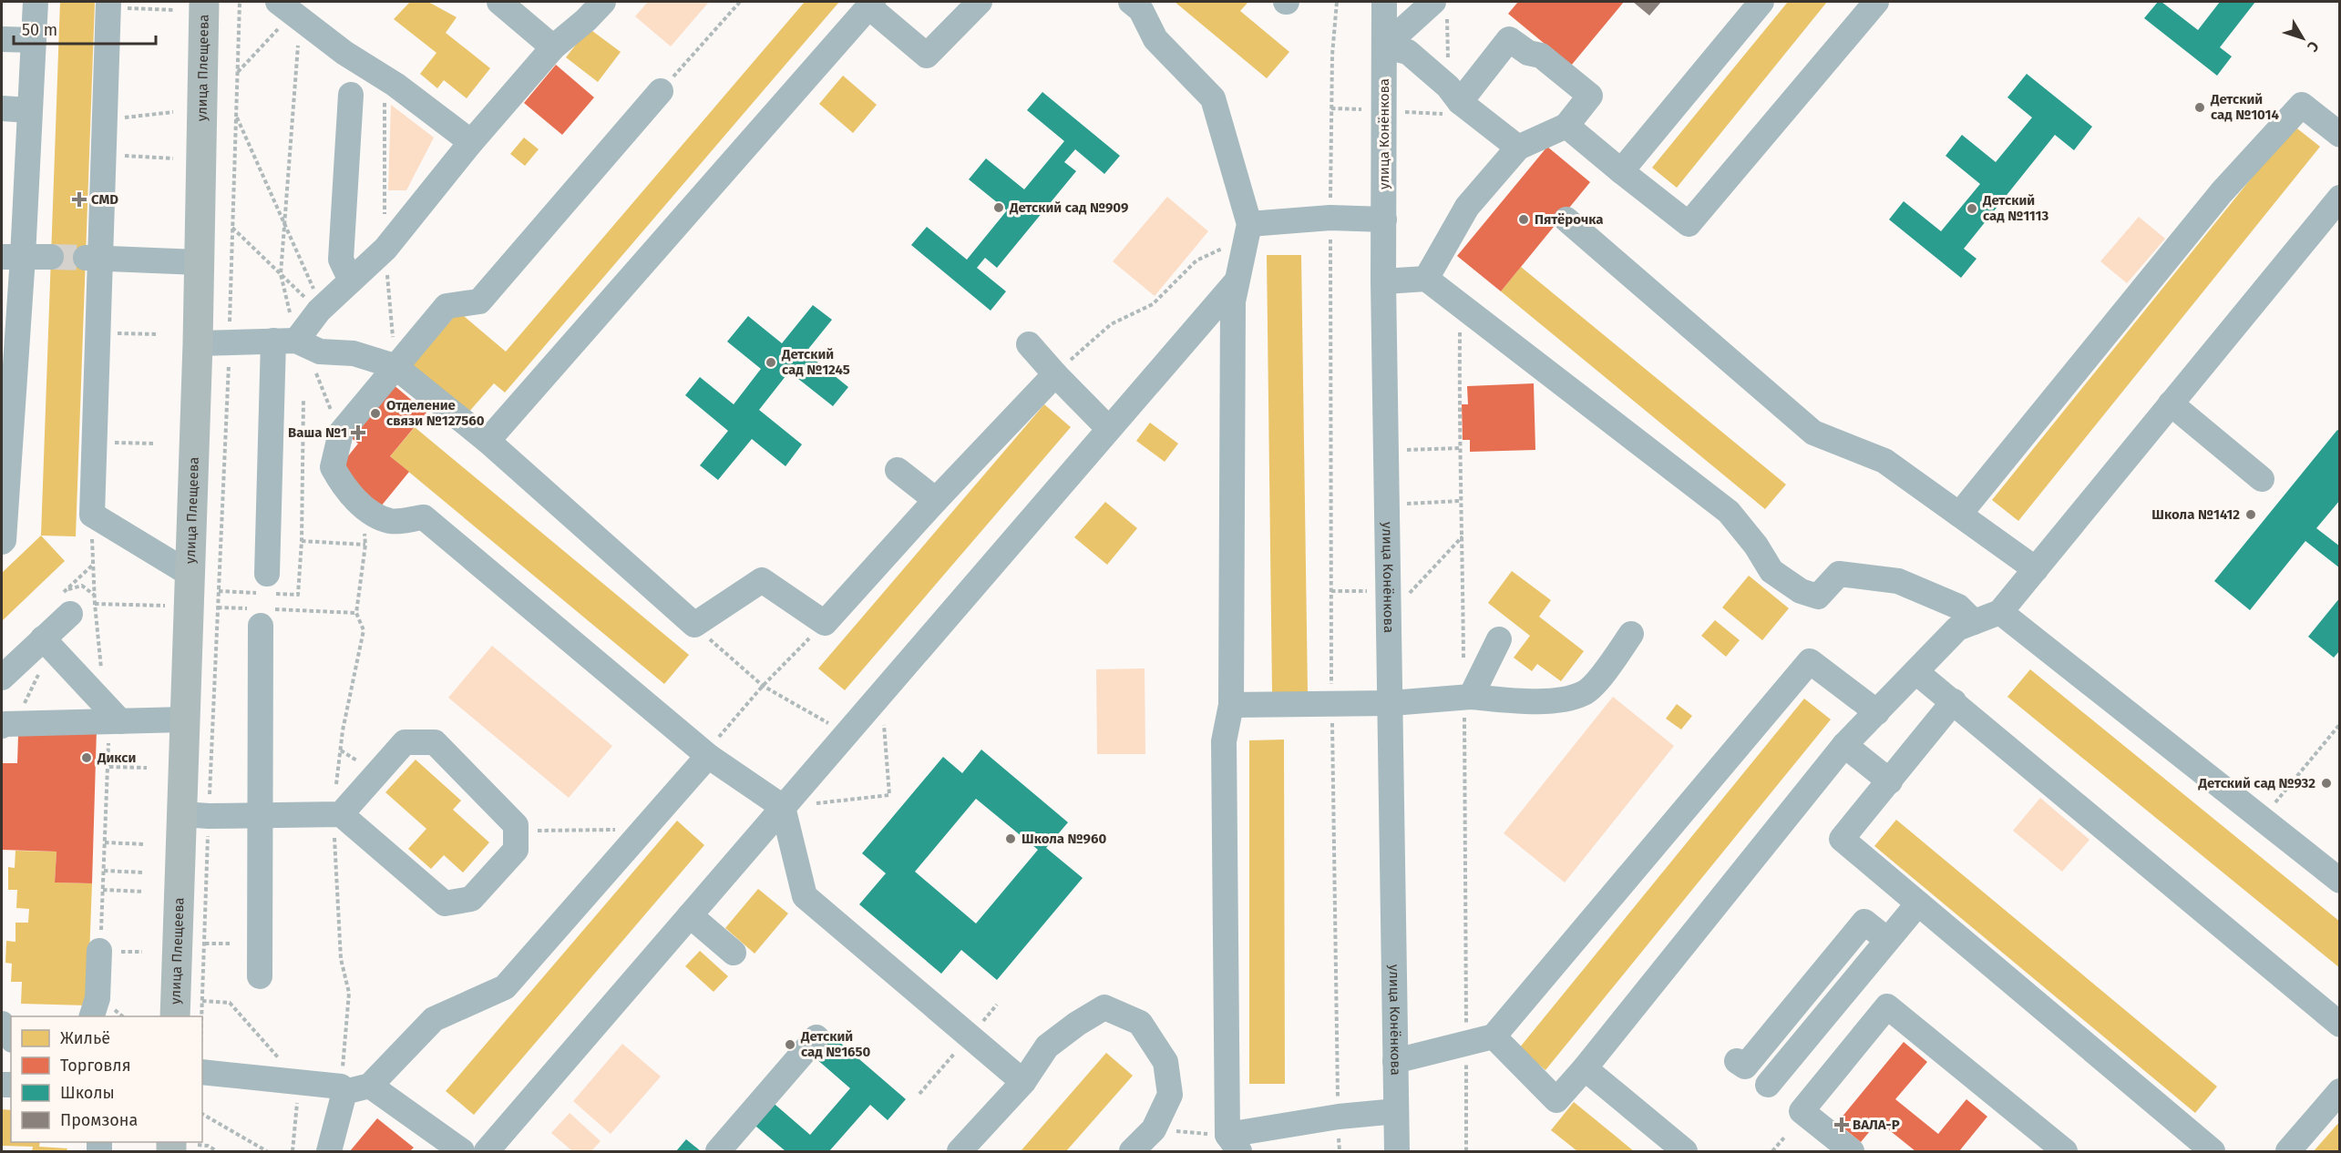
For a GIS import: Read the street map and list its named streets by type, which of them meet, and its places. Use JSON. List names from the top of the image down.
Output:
{
  "streets": {
    "main road": ["улица Плещеева"],
    "street": ["улица Конёнкова"]
  },
  "places": {
    "other": [
      "Детский сад №1014",
      "Детский сад №909",
      "Детский сад №1113",
      "Пятёрочка",
      "Детский сад №1245",
      "Отделение связи №127560",
      "Школа №1412",
      "Дикси",
      "Детский сад №932",
      "Школа №960",
      "Детский сад №1650"
    ],
    "health": ["CMD", "Ваша №1", "ВАЛА-Р"]
  },
  "legend": [
    "Жильё",
    "Торговля",
    "Школы",
    "Промзона"
  ],
  "scale_bar": "50 m",
  "north": "bottom right"
}
